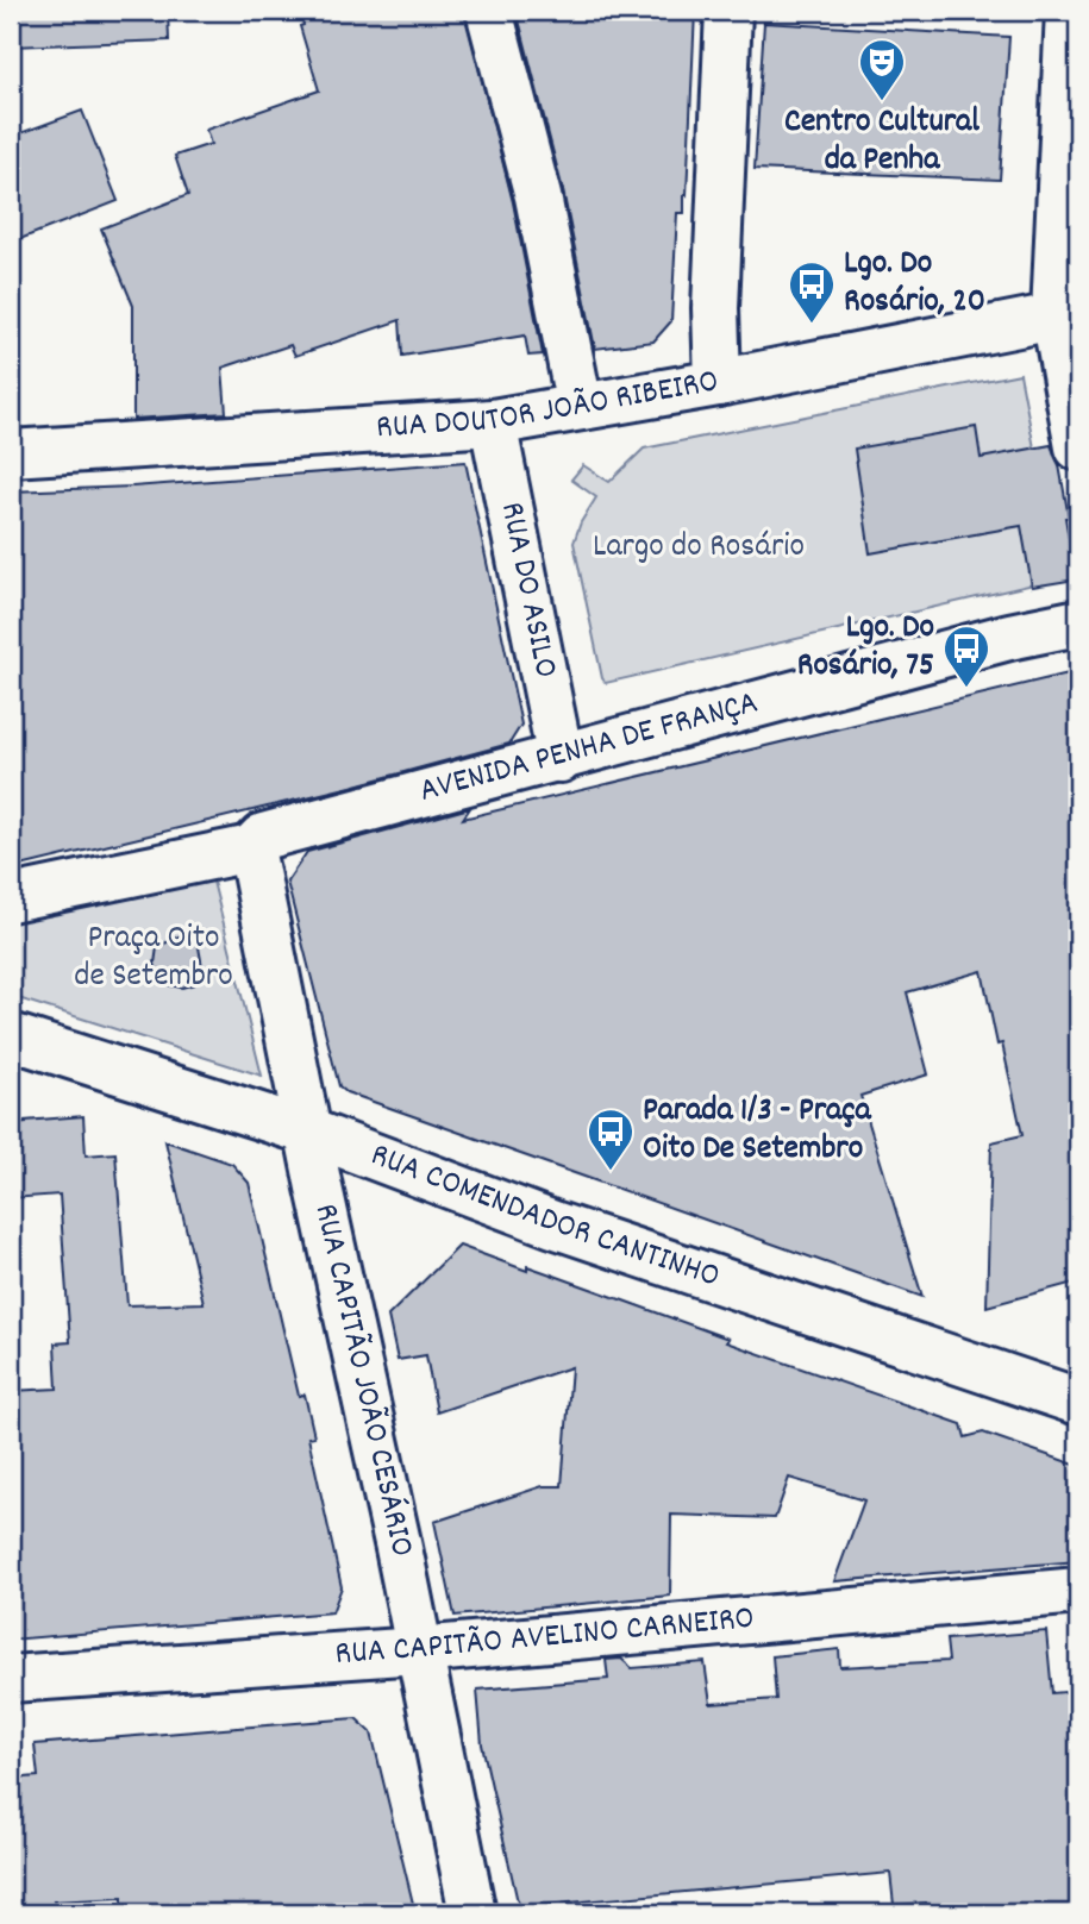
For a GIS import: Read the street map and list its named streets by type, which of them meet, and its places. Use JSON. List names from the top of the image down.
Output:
{
  "streets": {
    "street": [
      "RUA DOUTOR JOÃO RIBEIRO",
      "RUA DO ASILO",
      "AVENIDA PENHA DE FRANÇA",
      "RUA COMENDADOR CANTINHO",
      "RUA CAPITÃO JOÃO CESÁRIO",
      "RUA CAPITÃO AVELINO CARNEIRO"
    ]
  },
  "crossings": [
    ["RUA DOUTOR JOÃO RIBEIRO", "RUA DO ASILO"],
    ["RUA DO ASILO", "AVENIDA PENHA DE FRANÇA"],
    ["AVENIDA PENHA DE FRANÇA", "RUA CAPITÃO JOÃO CESÁRIO"],
    ["RUA COMENDADOR CANTINHO", "RUA CAPITÃO JOÃO CESÁRIO"],
    ["RUA CAPITÃO JOÃO CESÁRIO", "RUA CAPITÃO AVELINO CARNEIRO"]
  ],
  "parks": ["Largo do Rosário", "Praça Oito de Setembro"],
  "places": {
    "theatre": ["Centro Cultural da Penha"],
    "bus stop": ["Lgo. Do Rosário, 20", "Lgo. Do Rosário, 75", "Parada 1/3 - Praça Oito De Setembro"]
  }
}
